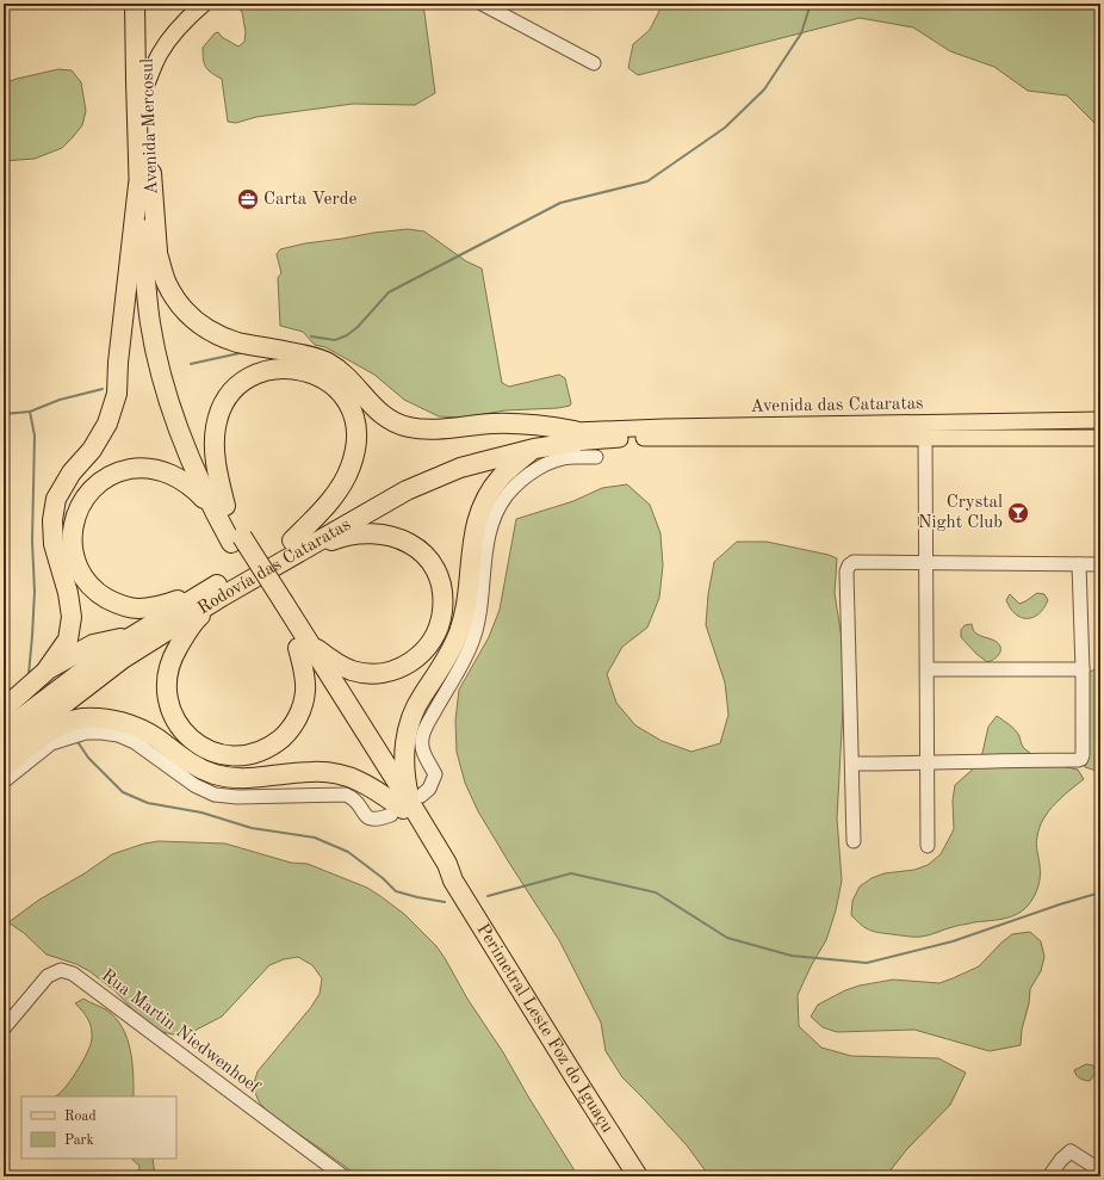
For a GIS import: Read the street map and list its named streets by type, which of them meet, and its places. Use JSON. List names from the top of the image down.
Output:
{
  "streets": {
    "highway": ["Avenida Mercosul", "Rodovía das Cataratas", "Perimetral Leste Foz do Iguaçu"],
    "main road": ["Avenida das Cataratas"],
    "street": ["Rua Martin Niedwenhoef"]
  },
  "crossings": [
    ["Avenida das Cataratas", "Rodovía das Cataratas"]
  ],
  "places": {
    "office": ["Carta Verde"],
    "bar": ["Crystal Night Club"]
  },
  "legend": ["Road", "Park"]
}
